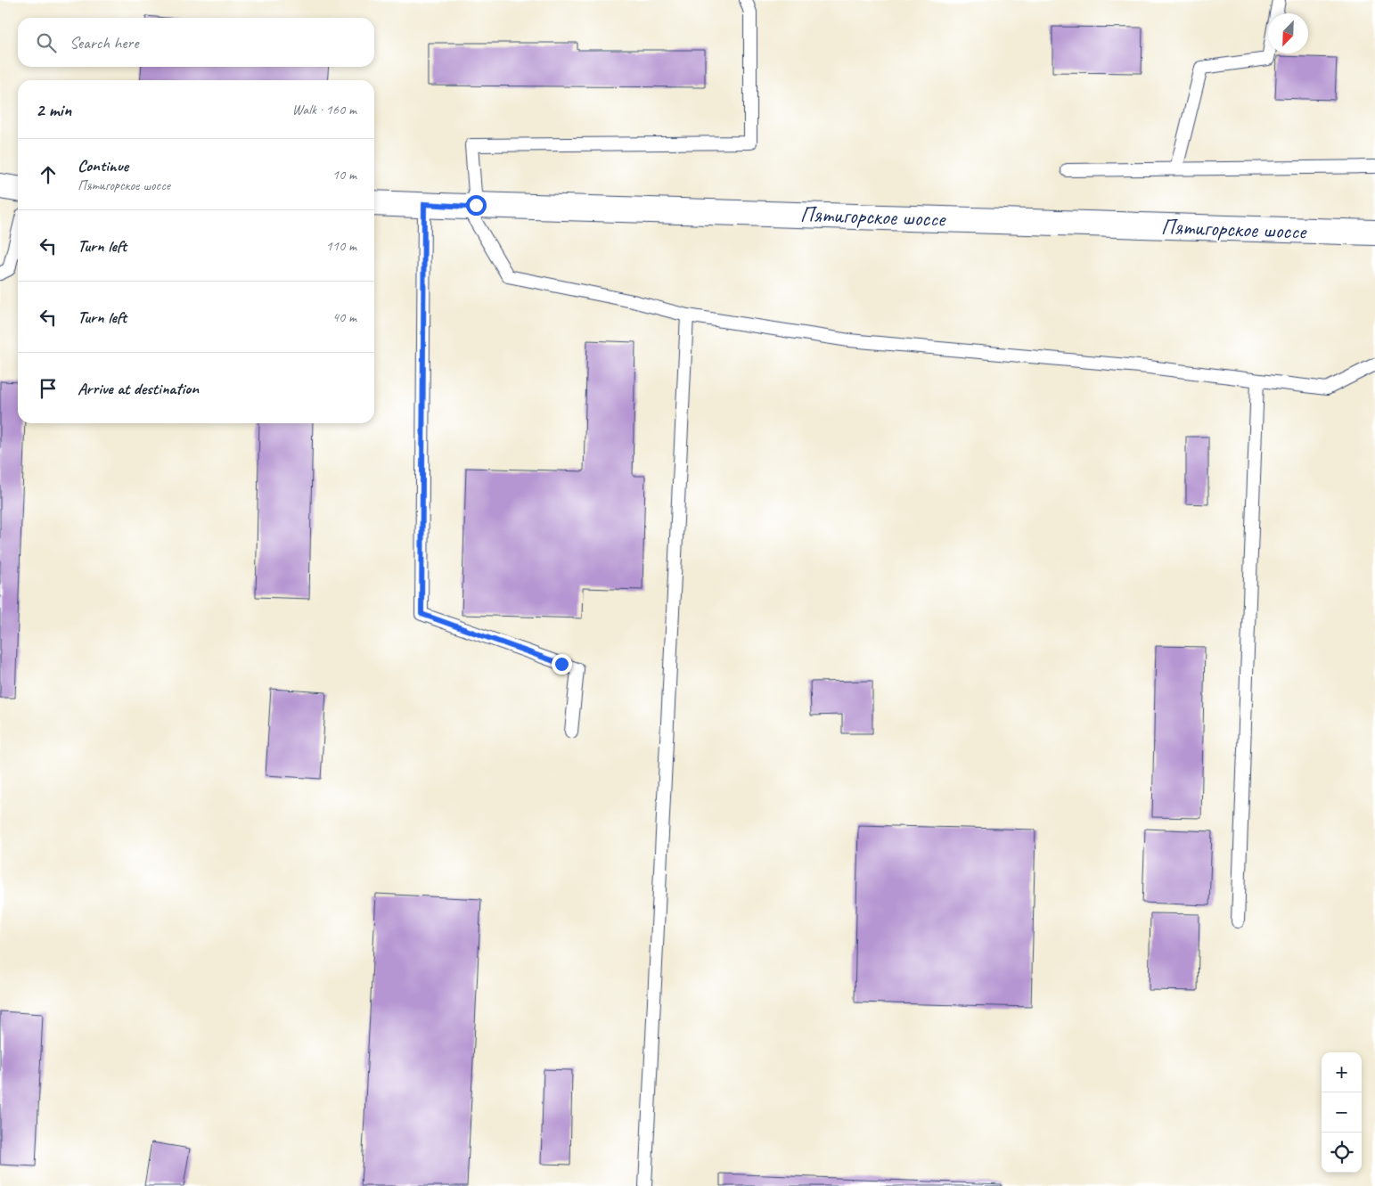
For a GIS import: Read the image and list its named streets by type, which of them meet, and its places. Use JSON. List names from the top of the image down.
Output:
{
  "streets": {
    "main road": ["Пятигорское шоссе"]
  },
  "north": "bottom left",
  "page": {
    "search": "Search here",
    "heading": ["2 min", "Walk · 160 m"],
    "list": [
      ["Continue", "Пятигорское шоссе", "10 m"],
      ["Turn left", "110 m"],
      ["Turn left", "40 m"],
      "Arrive at destination"
    ],
    "map_buttons": ["+", "−"]
  }
}
